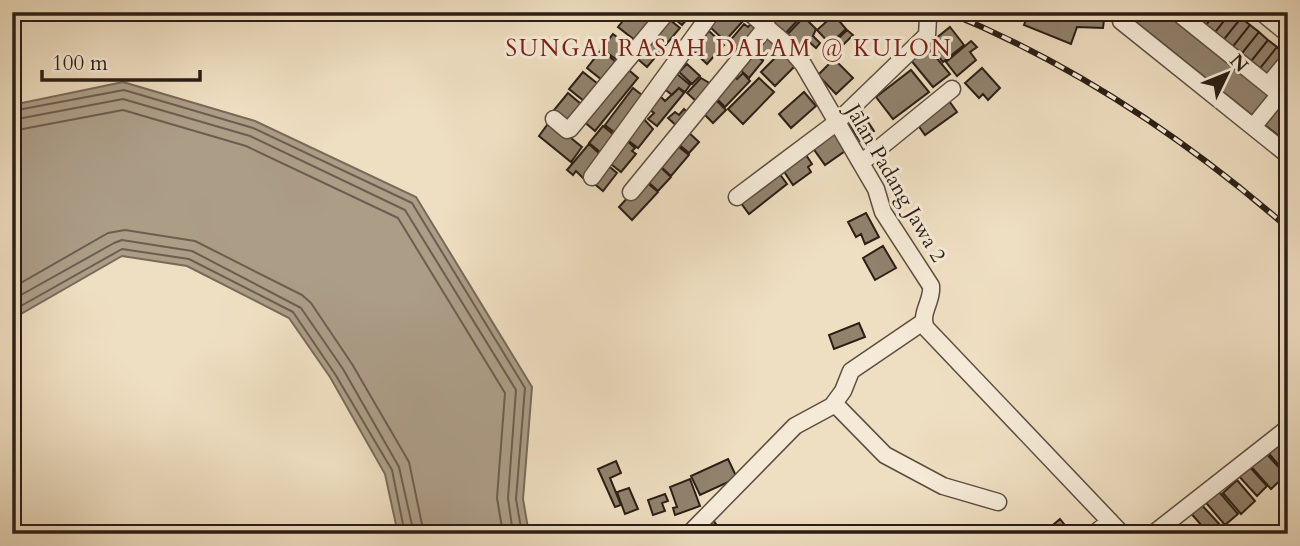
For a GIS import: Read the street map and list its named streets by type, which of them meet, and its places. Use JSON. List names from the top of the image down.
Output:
{
  "streets": {
    "street": ["Jalan Padang Jawa 2"]
  },
  "districts": ["SUNGAI RASAH DALAM @ KULON"],
  "scale_bar": "100 m",
  "north": "top right"
}
